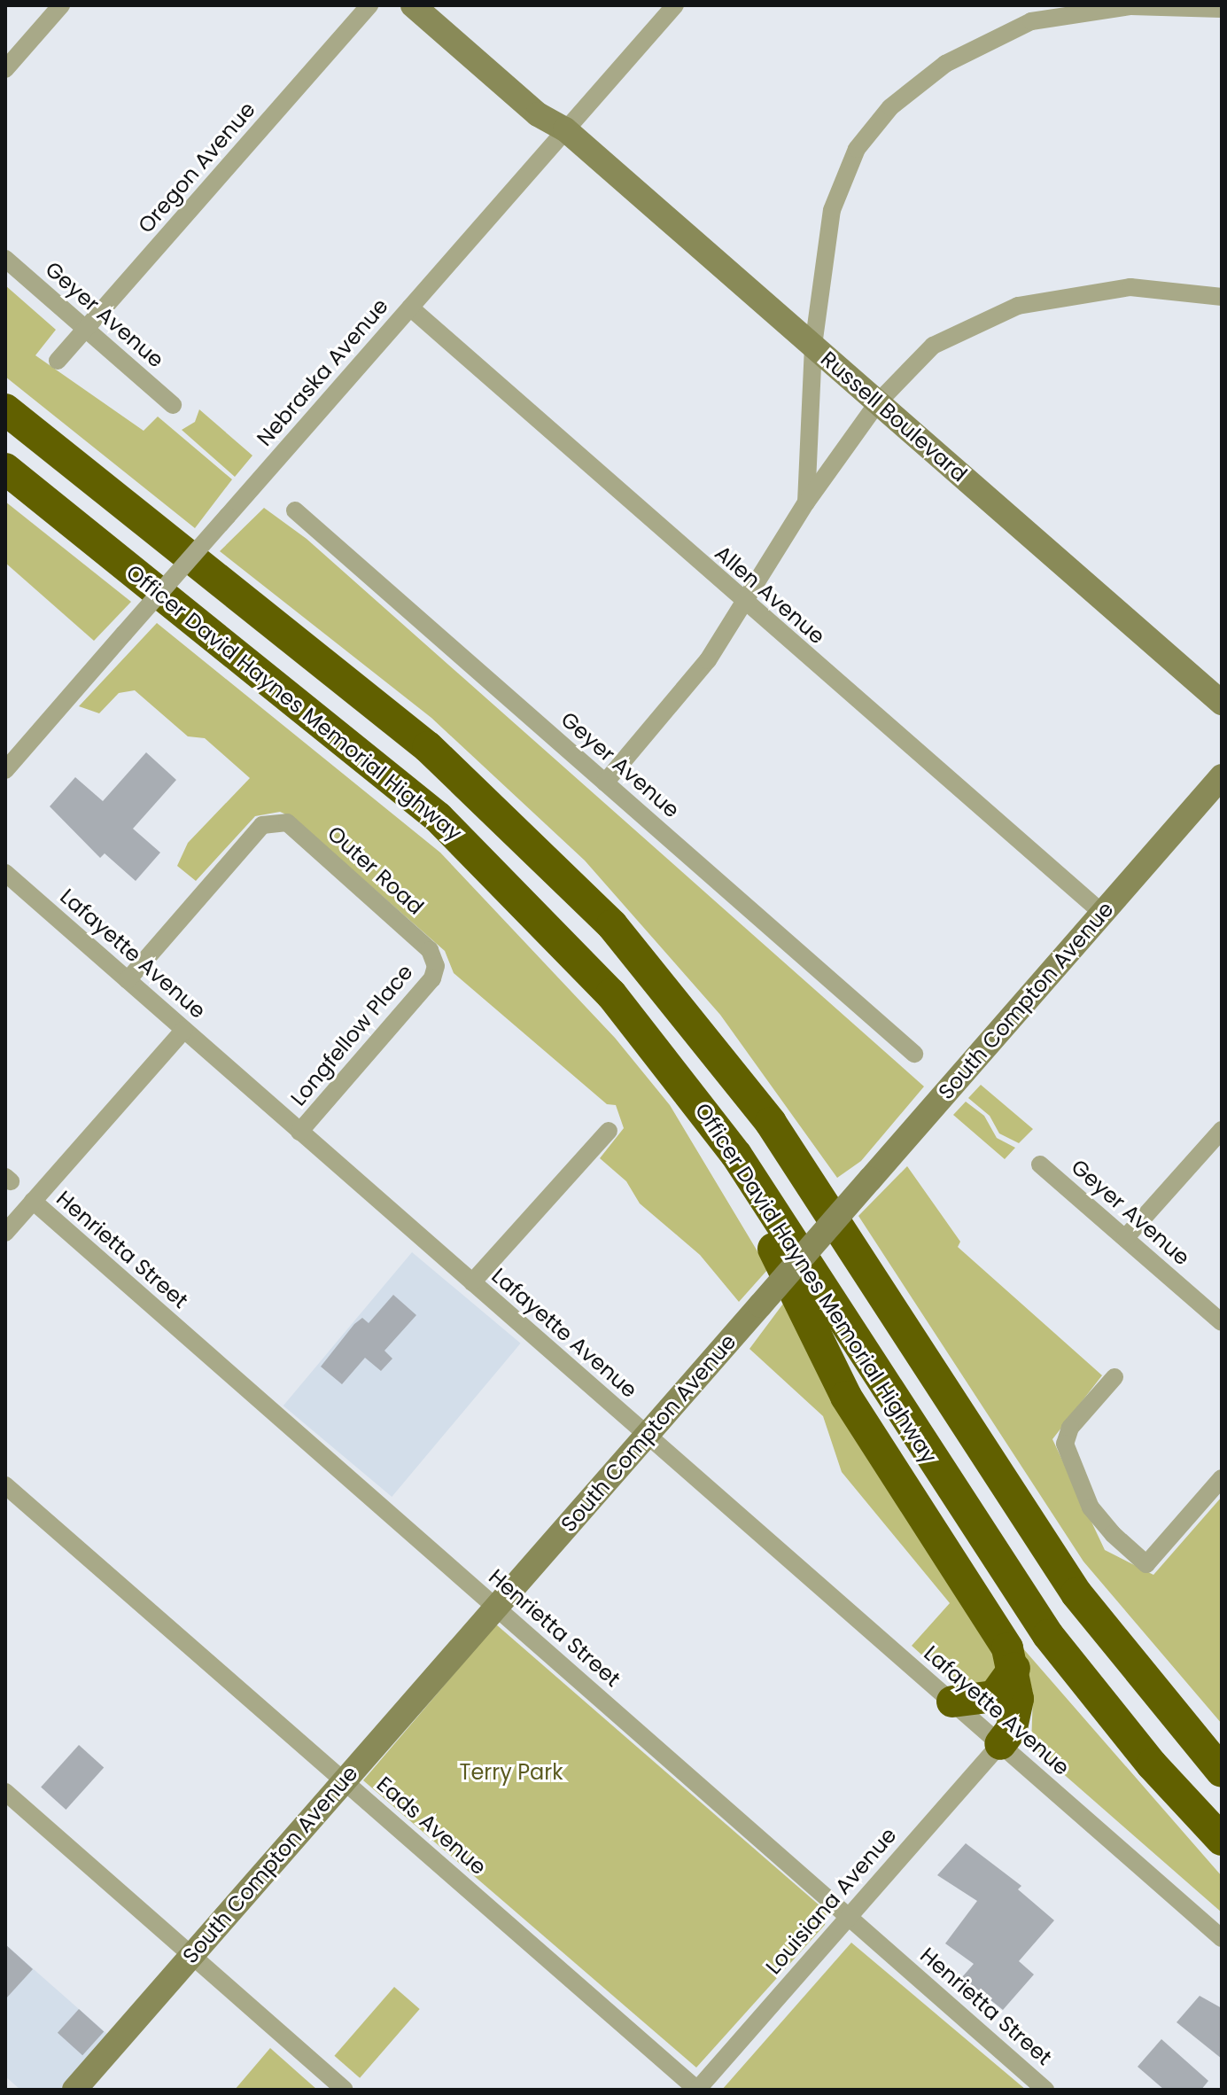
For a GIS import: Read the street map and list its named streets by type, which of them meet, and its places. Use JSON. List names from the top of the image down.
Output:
{
  "streets": {
    "highway": ["Officer David Haynes Memorial Highway"],
    "main road": ["Russell Boulevard", "South Compton Avenue"],
    "street": [
      "Oregon Avenue",
      "Geyer Avenue",
      "Nebraska Avenue",
      "Allen Avenue",
      "Outer Road",
      "Lafayette Avenue",
      "Longfellow Place",
      "Henrietta Street",
      "Eads Avenue",
      "Louisiana Avenue"
    ]
  },
  "crossings": [
    ["Oregon Avenue", "Geyer Avenue"],
    ["Nebraska Avenue", "Russell Boulevard"],
    ["Nebraska Avenue", "Allen Avenue"],
    ["Allen Avenue", "South Compton Avenue"],
    ["Outer Road", "Lafayette Avenue"],
    ["Outer Road", "Longfellow Place"],
    ["Lafayette Avenue", "South Compton Avenue"],
    ["Lafayette Avenue", "Longfellow Place"],
    ["Lafayette Avenue", "Louisiana Avenue"],
    ["South Compton Avenue", "Henrietta Street"],
    ["South Compton Avenue", "Eads Avenue"],
    ["Henrietta Street", "Louisiana Avenue"],
    ["Eads Avenue", "Louisiana Avenue"]
  ],
  "parks": ["Terry Park"]
}
